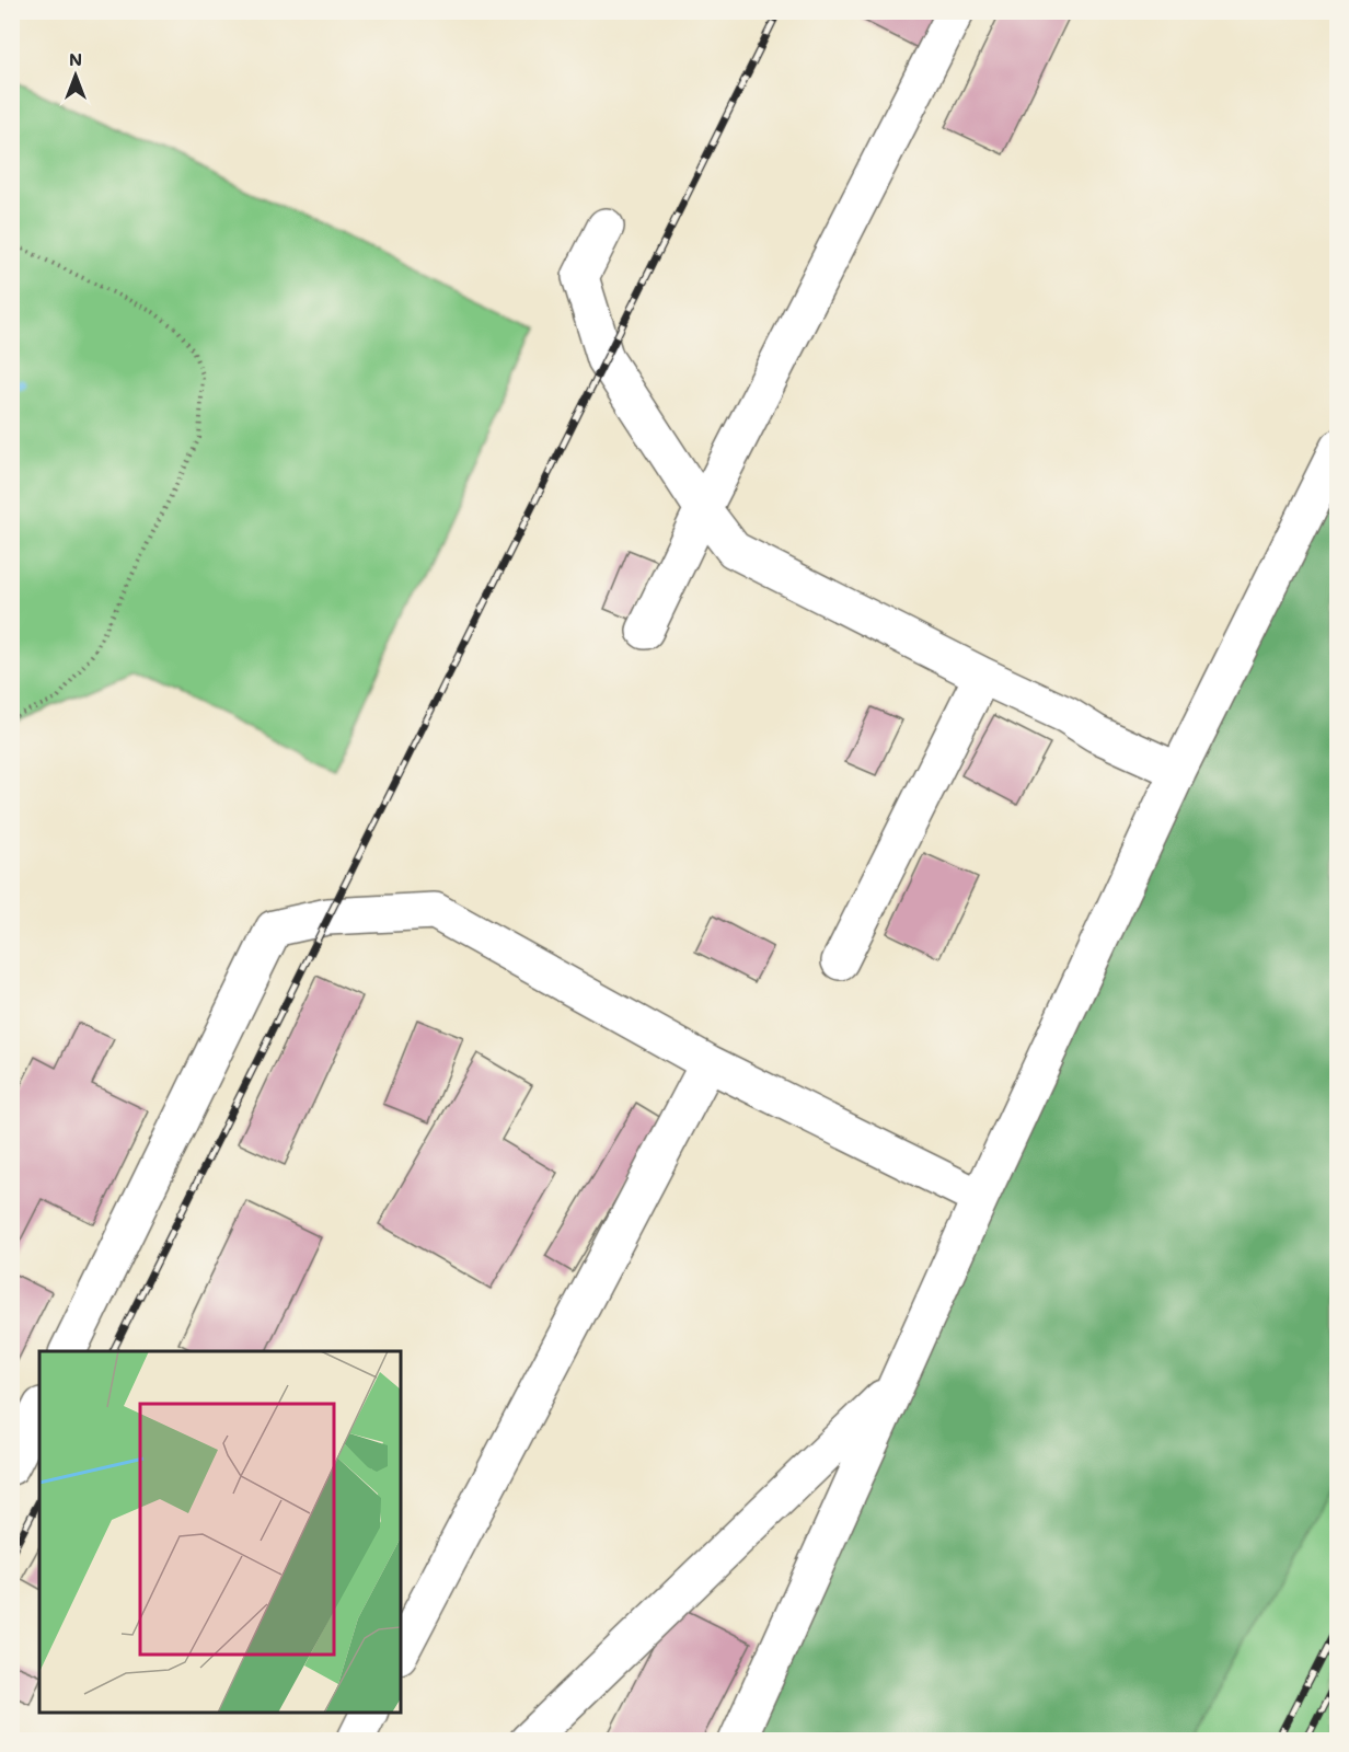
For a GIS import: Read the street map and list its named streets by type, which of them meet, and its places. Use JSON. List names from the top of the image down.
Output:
{
  "north": "top"
}
